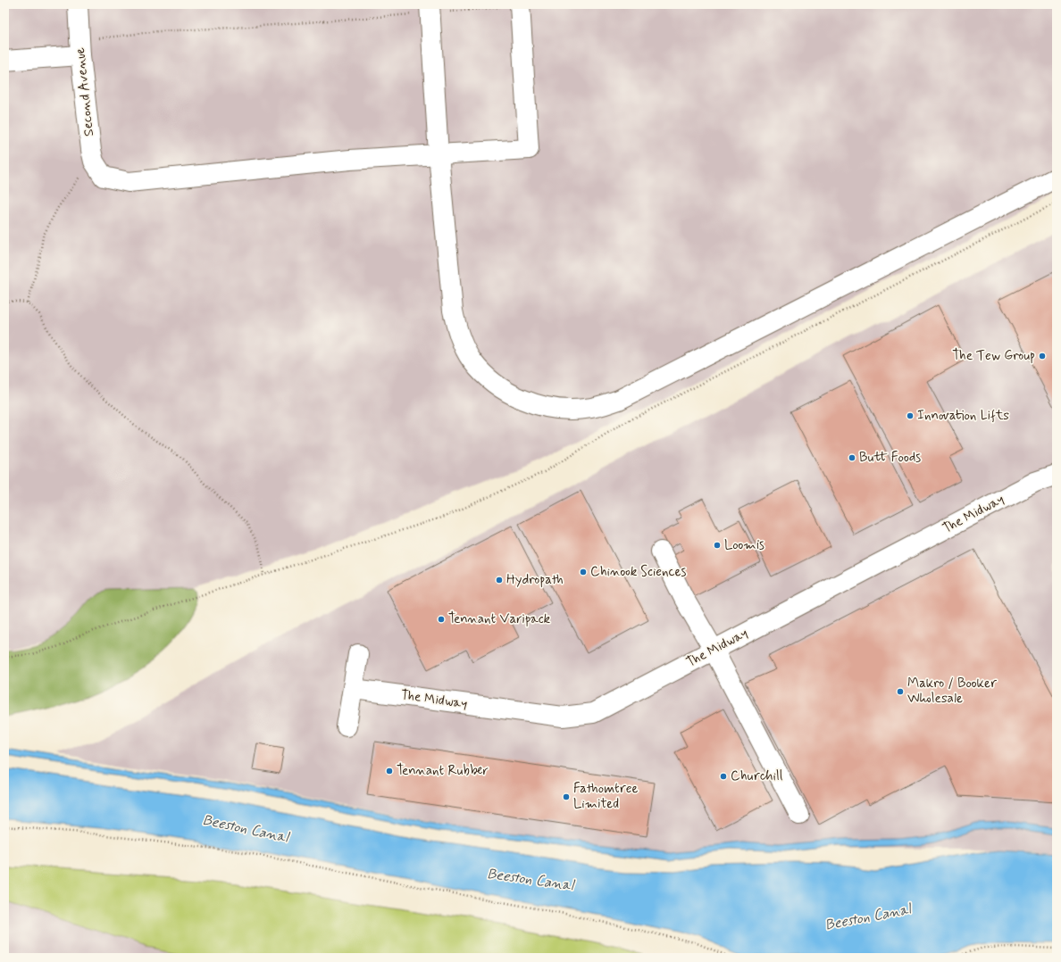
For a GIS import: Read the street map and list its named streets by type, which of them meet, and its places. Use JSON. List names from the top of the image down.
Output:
{
  "streets": {
    "street": ["Second Avenue", "The Midway"]
  },
  "water": ["Beeston Canal"],
  "places": [
    "The Tew Group",
    "Innovation Lifts",
    "Butt Foods",
    "Loomis",
    "Chinook Sciences",
    "Hydropath",
    "Tennant Varipack",
    "Makro / Booker Wholesale",
    "Tennant Rubber",
    "Churchill",
    "Fathomtree Limited"
  ]
}
